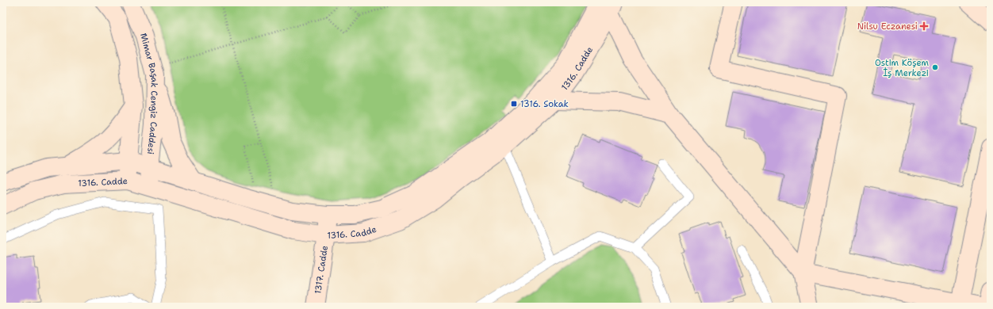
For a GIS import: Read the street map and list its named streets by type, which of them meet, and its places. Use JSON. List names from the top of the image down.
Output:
{
  "streets": {
    "street": ["1316. Cadde", "Mimar Başak Cengiz Caddesi", "1317. Cadde"]
  },
  "crossings": [
    ["1316. Cadde", "Mimar Başak Cengiz Caddesi"],
    ["1316. Cadde", "1317. Cadde"]
  ],
  "places": {
    "health": ["Nilsu Eczanesi"],
    "other": ["Ostim Köşem İş Merkezi"],
    "transit": ["1316. Sokak"]
  }
}
